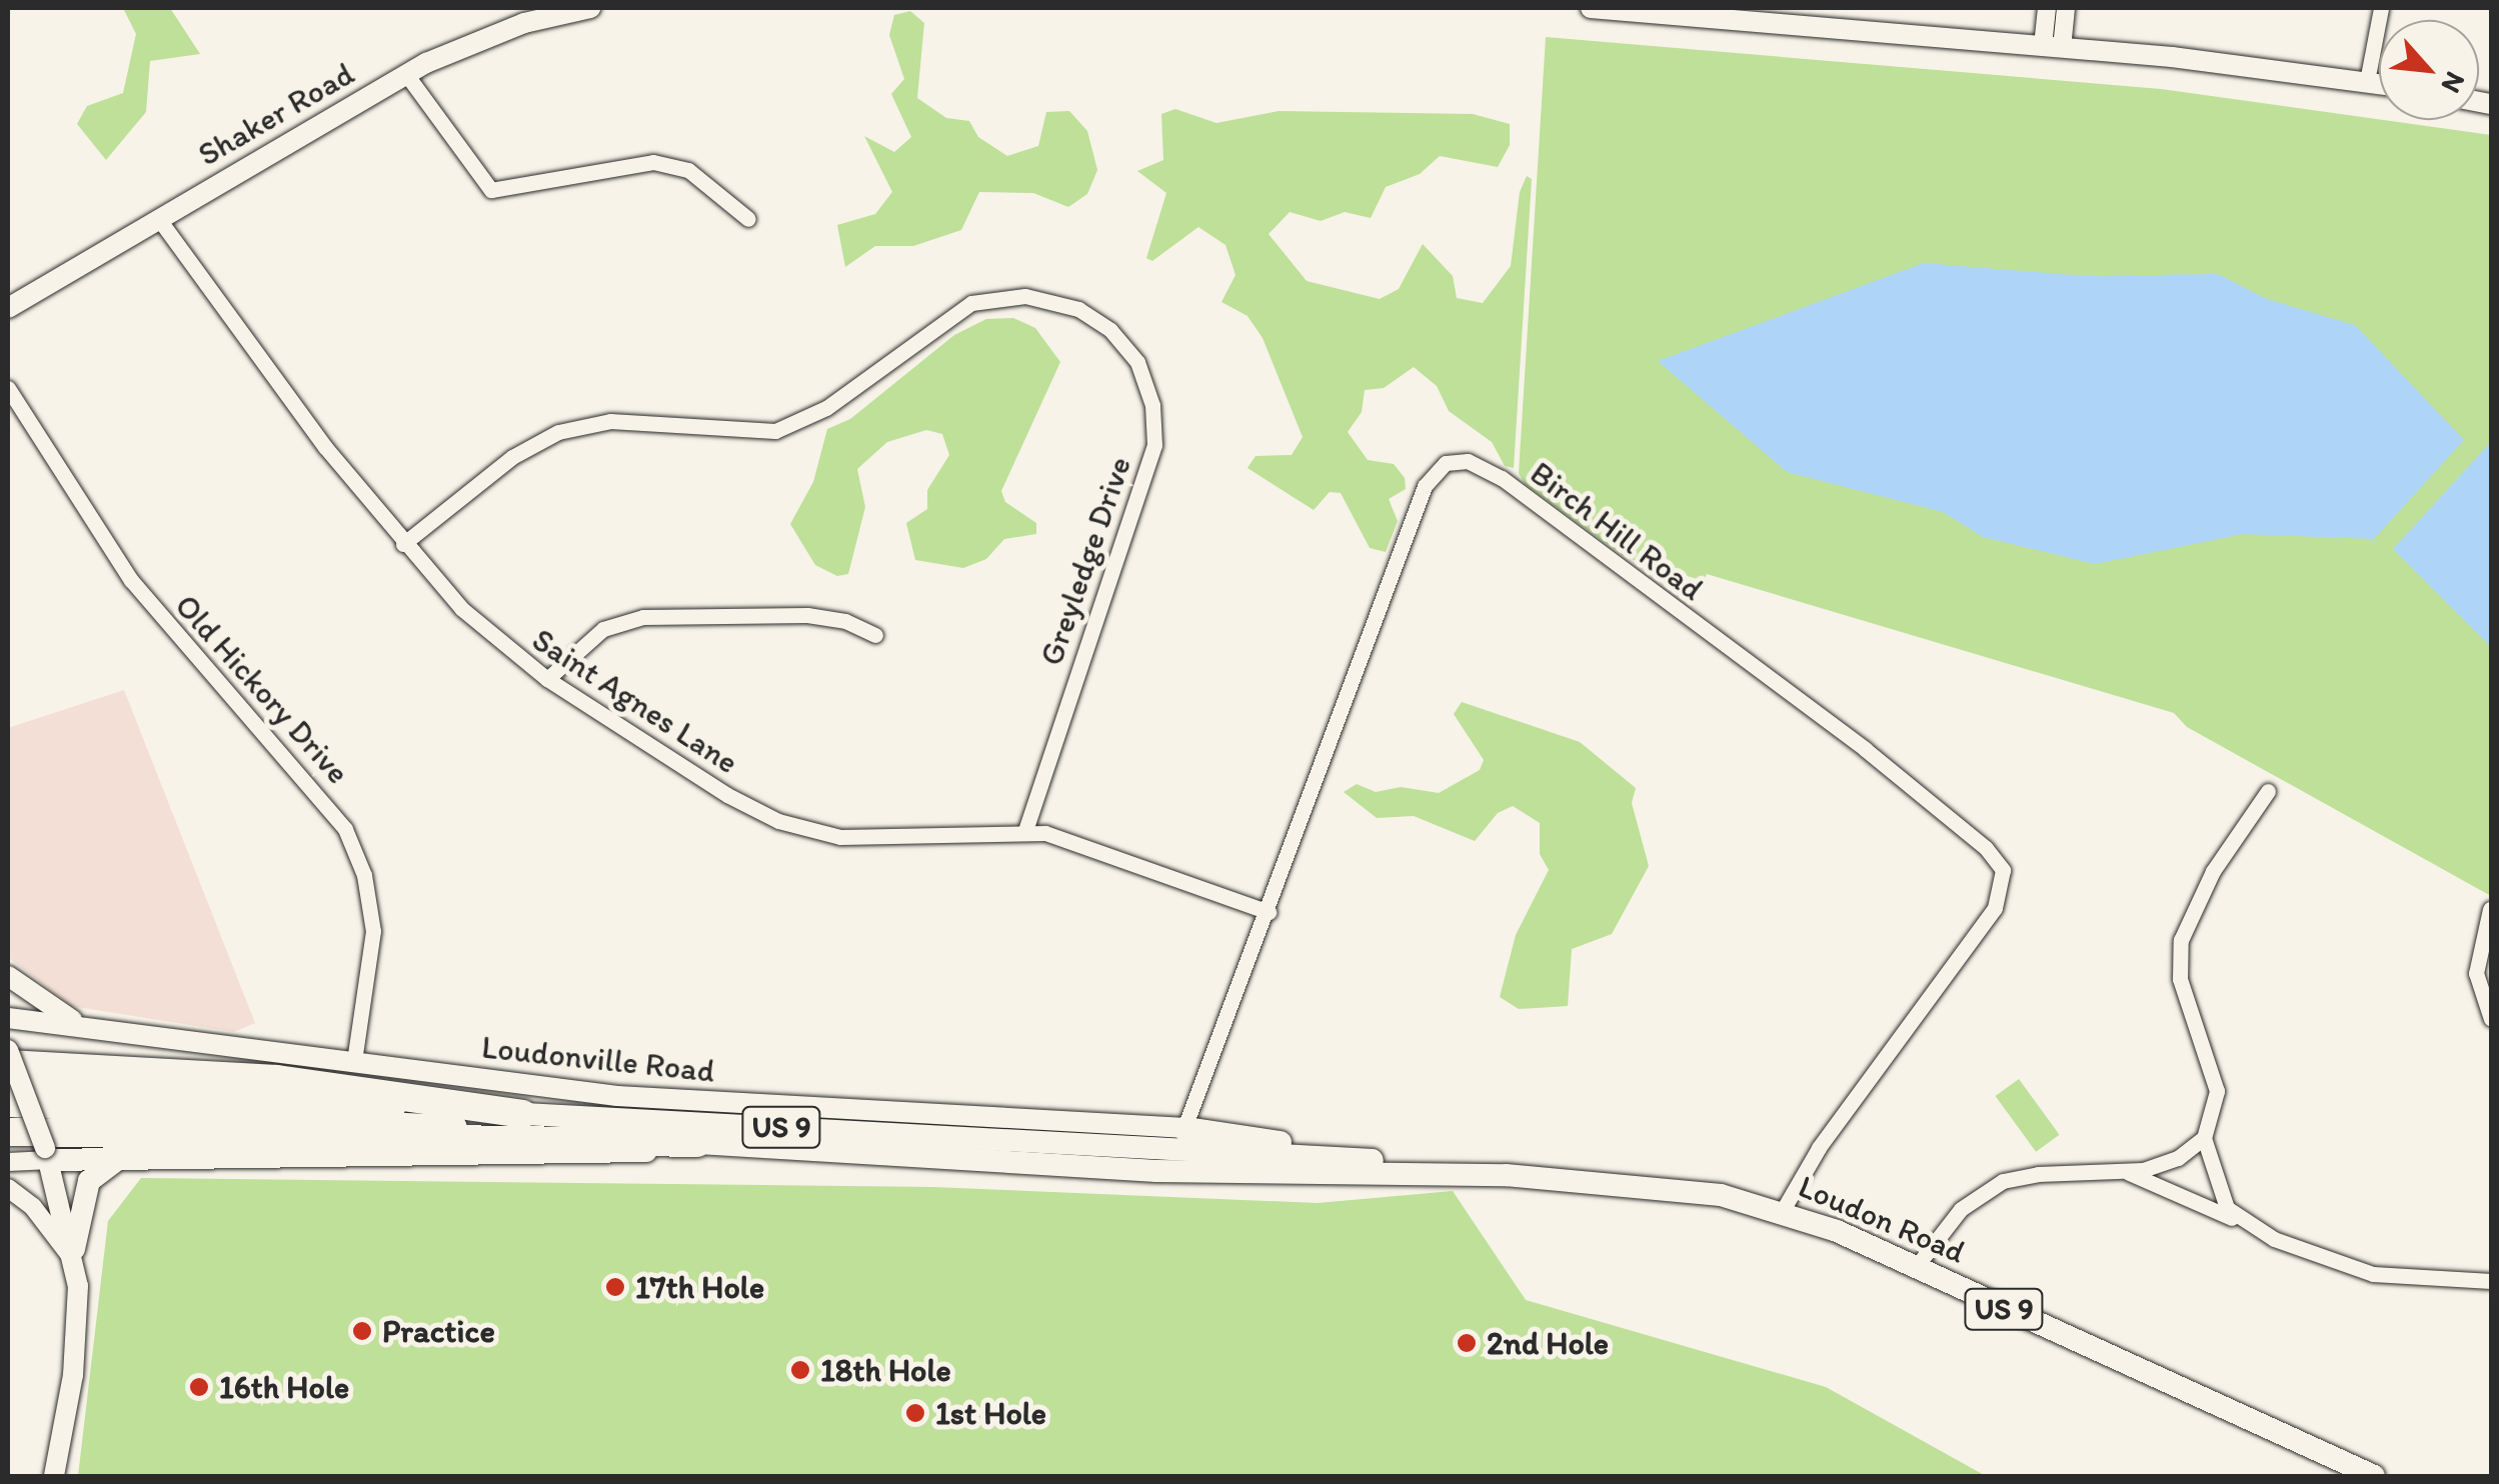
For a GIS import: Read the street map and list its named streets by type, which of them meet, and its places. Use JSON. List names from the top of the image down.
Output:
{
  "streets": {
    "main road": [
      "Shaker Road",
      "Loudonville Road",
      "US 9",
      "Loudon Road"
    ],
    "street": [
      "Birch Hill Road",
      "Greyledge Drive",
      "Old Hickory Drive",
      "Saint Agnes Lane"
    ]
  },
  "crossings": [
    ["Shaker Road", "Saint Agnes Lane"],
    ["Birch Hill Road", "Saint Agnes Lane"],
    ["Birch Hill Road", "Loudonville Road"],
    ["Birch Hill Road", "US 9"],
    ["Birch Hill Road", "Loudon Road"],
    ["Greyledge Drive", "Saint Agnes Lane"],
    ["Old Hickory Drive", "Loudonville Road"],
    ["Loudonville Road", "US 9"],
    ["US 9", "Loudon Road"]
  ],
  "places": [
    "17th Hole",
    "Practice",
    "2nd Hole",
    "18th Hole",
    "16th Hole",
    "1st Hole"
  ],
  "north": "bottom right"
}
